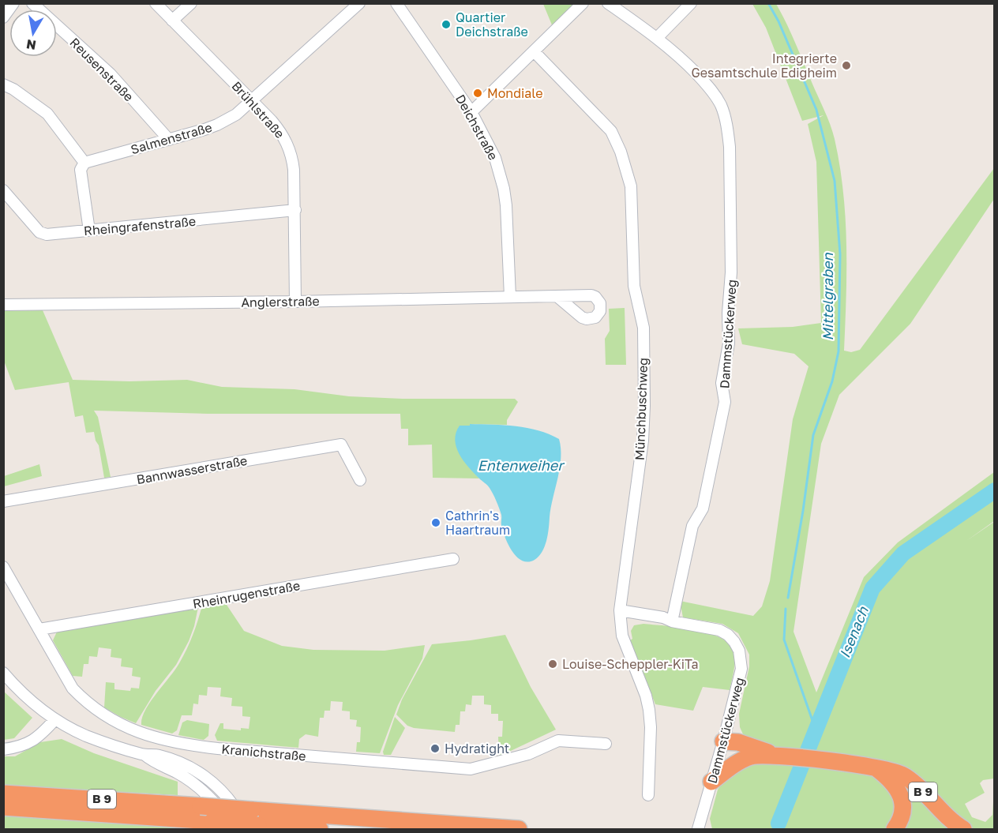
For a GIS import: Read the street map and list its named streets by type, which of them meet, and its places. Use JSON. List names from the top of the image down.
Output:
{
  "streets": {
    "highway": ["B 9"],
    "street": [
      "Reusenstraße",
      "Brühlstraße",
      "Deichstraße",
      "Salmenstraße",
      "Rheingrafenstraße",
      "Anglerstraße",
      "Dammstückerweg",
      "Münchbuschweg",
      "Bannwasserstraße",
      "Rheinrugenstraße",
      "Kranichstraße"
    ]
  },
  "crossings": [
    ["Reusenstraße", "Salmenstraße"],
    ["Brühlstraße", "Salmenstraße"],
    ["Brühlstraße", "Rheingrafenstraße"],
    ["Brühlstraße", "Anglerstraße"],
    ["Deichstraße", "Anglerstraße"],
    ["Dammstückerweg", "Münchbuschweg"],
    ["Dammstückerweg", "B 9"],
    ["Rheinrugenstraße", "Kranichstraße"]
  ],
  "water": ["Mittelgraben", "Entenweiher", "Isenach"],
  "places": [
    "Quartier Deichstraße",
    "Integrierte Gesamtschule Edigheim",
    "Mondiale",
    "Cathrin's Haartraum",
    "Louise-Scheppler-KiTa",
    "Hydratight"
  ],
  "north": "bottom"
}
